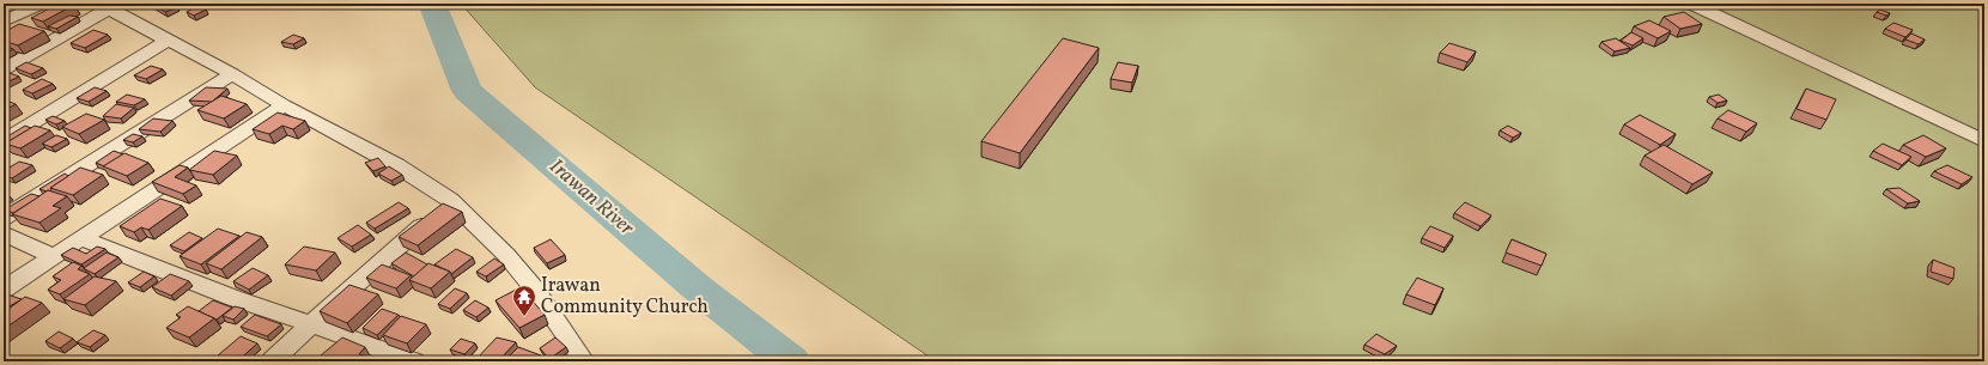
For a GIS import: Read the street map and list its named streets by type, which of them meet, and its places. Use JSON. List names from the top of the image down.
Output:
{
  "water": ["Irawan River"],
  "places": {
    "temple": ["Irawan Community Church"]
  }
}
